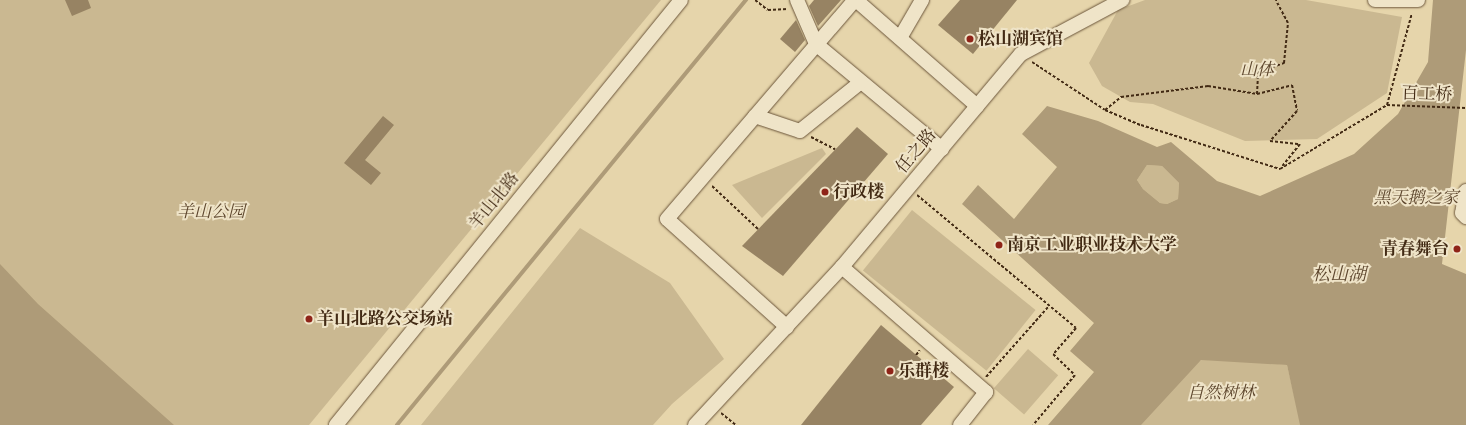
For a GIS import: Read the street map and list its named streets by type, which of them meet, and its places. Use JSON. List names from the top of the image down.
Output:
{
  "streets": {
    "street": ["任之路", "羊山北路"],
    "path": ["百工桥"]
  },
  "water": ["松山湖"],
  "parks": [
    "山体",
    "黑天鹅之家",
    "羊山公园",
    "自然树林"
  ],
  "places": [
    "松山湖宾馆",
    "行政楼",
    "南京工业职业技术大学",
    "青春舞台",
    "羊山北路公交场站",
    "乐群楼"
  ]
}
